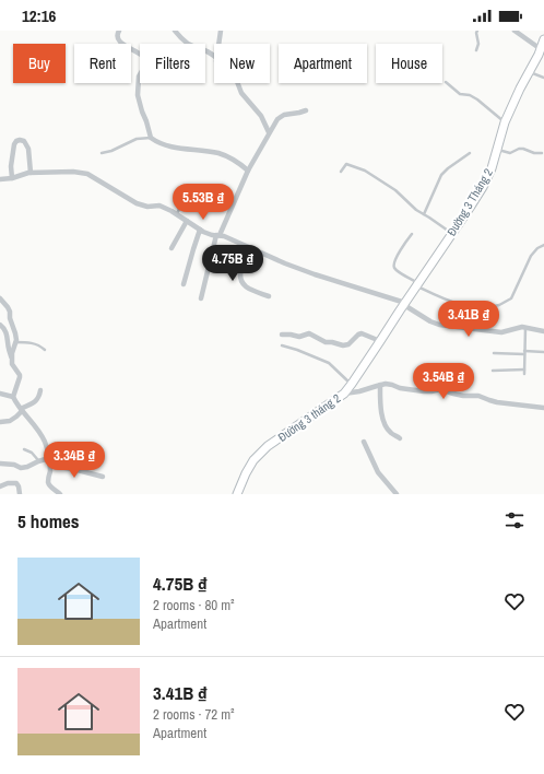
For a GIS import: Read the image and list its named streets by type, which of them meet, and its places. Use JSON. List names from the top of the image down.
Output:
{
  "streets": {
    "main road": ["Đường 3 Tháng 2", "Đường 3 tháng 2"]
  },
  "crossings": [
    ["Đường 3 Tháng 2", "Đường 3 tháng 2"]
  ],
  "page": {
    "status": "12:16",
    "chip": [
      "Buy",
      "Rent",
      "Filters",
      "New",
      "Apartment",
      "House"
    ],
    "price": [
      "5.53B ₫",
      "4.75B ₫",
      "3.41B ₫",
      "3.54B ₫",
      "3.34B ₫"
    ],
    "heading": "5 homes",
    "list": [
      {
        "name": "4.75B ₫",
        "note": "2 rooms · 80 m² · Apartment"
      },
      {
        "name": "3.41B ₫",
        "note": "2 rooms · 72 m² · Apartment"
      }
    ]
  }
}
